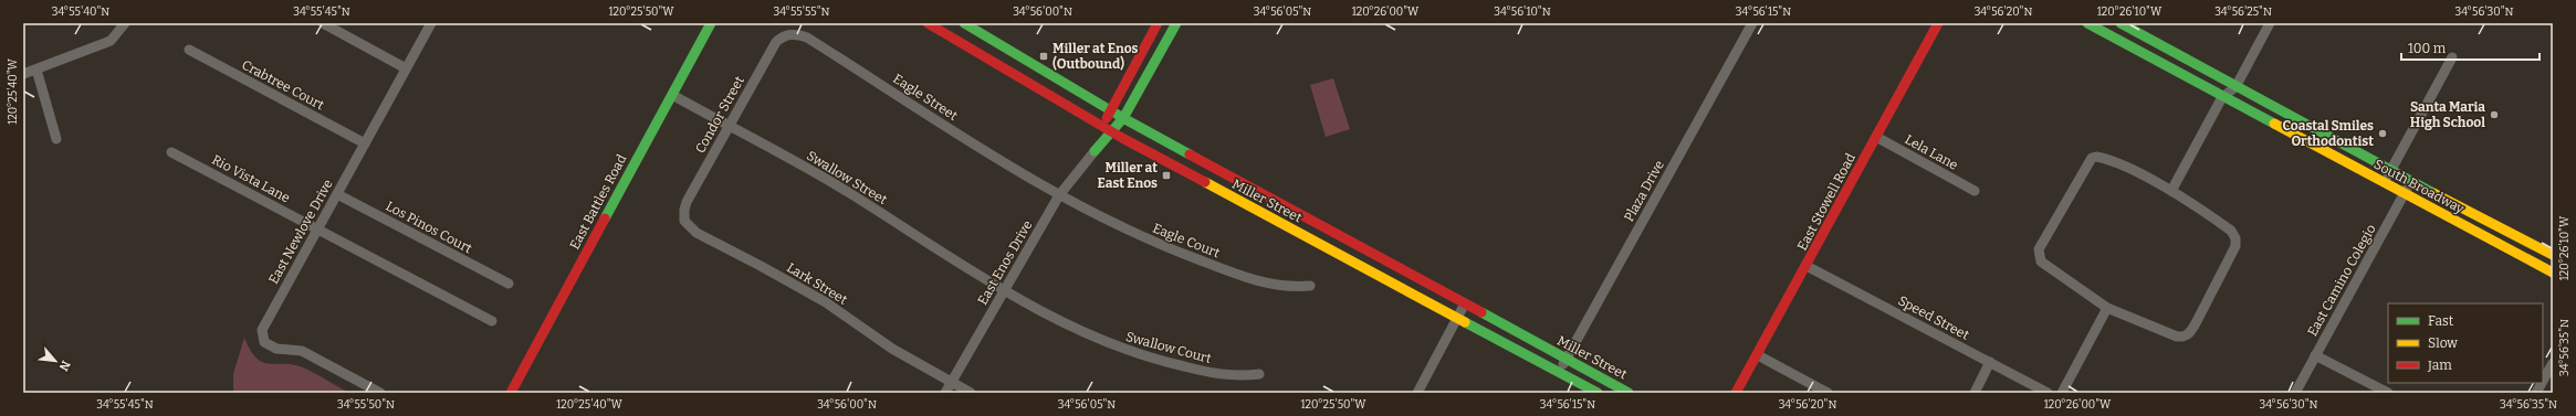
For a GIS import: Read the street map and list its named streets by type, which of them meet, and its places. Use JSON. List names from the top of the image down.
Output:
{
  "streets": {
    "street": [
      "Crabtree Court",
      "Eagle Street",
      "Condor Street",
      "Lela Lane",
      "Swallow Street",
      "Rio Vista Lane",
      "South Broadway",
      "Plaza Drive",
      "Miller Street",
      "East Battles Road",
      "East Stowell Road",
      "Los Pinos Court",
      "East Newlove Drive",
      "Eagle Court",
      "East Enos Drive",
      "East Camino Colegio",
      "Lark Street",
      "Speed Street",
      "Swallow Court"
    ]
  },
  "crossings": [
    ["Crabtree Court", "East Newlove Drive"],
    ["Eagle Street", "Condor Street"],
    ["Eagle Street", "Eagle Court"],
    ["Eagle Street", "East Enos Drive"],
    ["Condor Street", "Swallow Street"],
    ["Condor Street", "Lark Street"],
    ["Lela Lane", "East Stowell Road"],
    ["Swallow Street", "East Battles Road"],
    ["Swallow Street", "East Enos Drive"],
    ["Swallow Street", "Swallow Court"],
    ["Rio Vista Lane", "East Newlove Drive"],
    ["South Broadway", "East Camino Colegio"],
    ["Plaza Drive", "Miller Street"],
    ["Miller Street", "East Enos Drive"],
    ["East Stowell Road", "Speed Street"],
    ["Los Pinos Court", "East Newlove Drive"],
    ["Eagle Court", "East Enos Drive"],
    ["East Enos Drive", "Lark Street"],
    ["East Enos Drive", "Swallow Court"]
  ],
  "places": {
    "transit": ["Miller at Enos (Outbound)", "Miller at East Enos"],
    "other": ["Santa Maria High School", "Coastal Smiles Orthodontist"]
  },
  "legend": ["Fast", "Slow", "Jam"],
  "scale_bar": "100 m",
  "north": "bottom right",
  "coordinates": [
    "34°55'40\"N",
    "34°55'45\"N",
    "120°25'50\"W",
    "34°55'55\"N",
    "34°56'00\"N",
    "34°56'05\"N",
    "120°26'00\"W",
    "34°56'10\"N",
    "34°56'15\"N",
    "34°56'20\"N",
    "120°26'10\"W",
    "34°56'25\"N",
    "34°56'30\"N",
    "120°25'40\"W",
    "34°56'35\"N",
    "34°55'50\"N"
  ]
}
